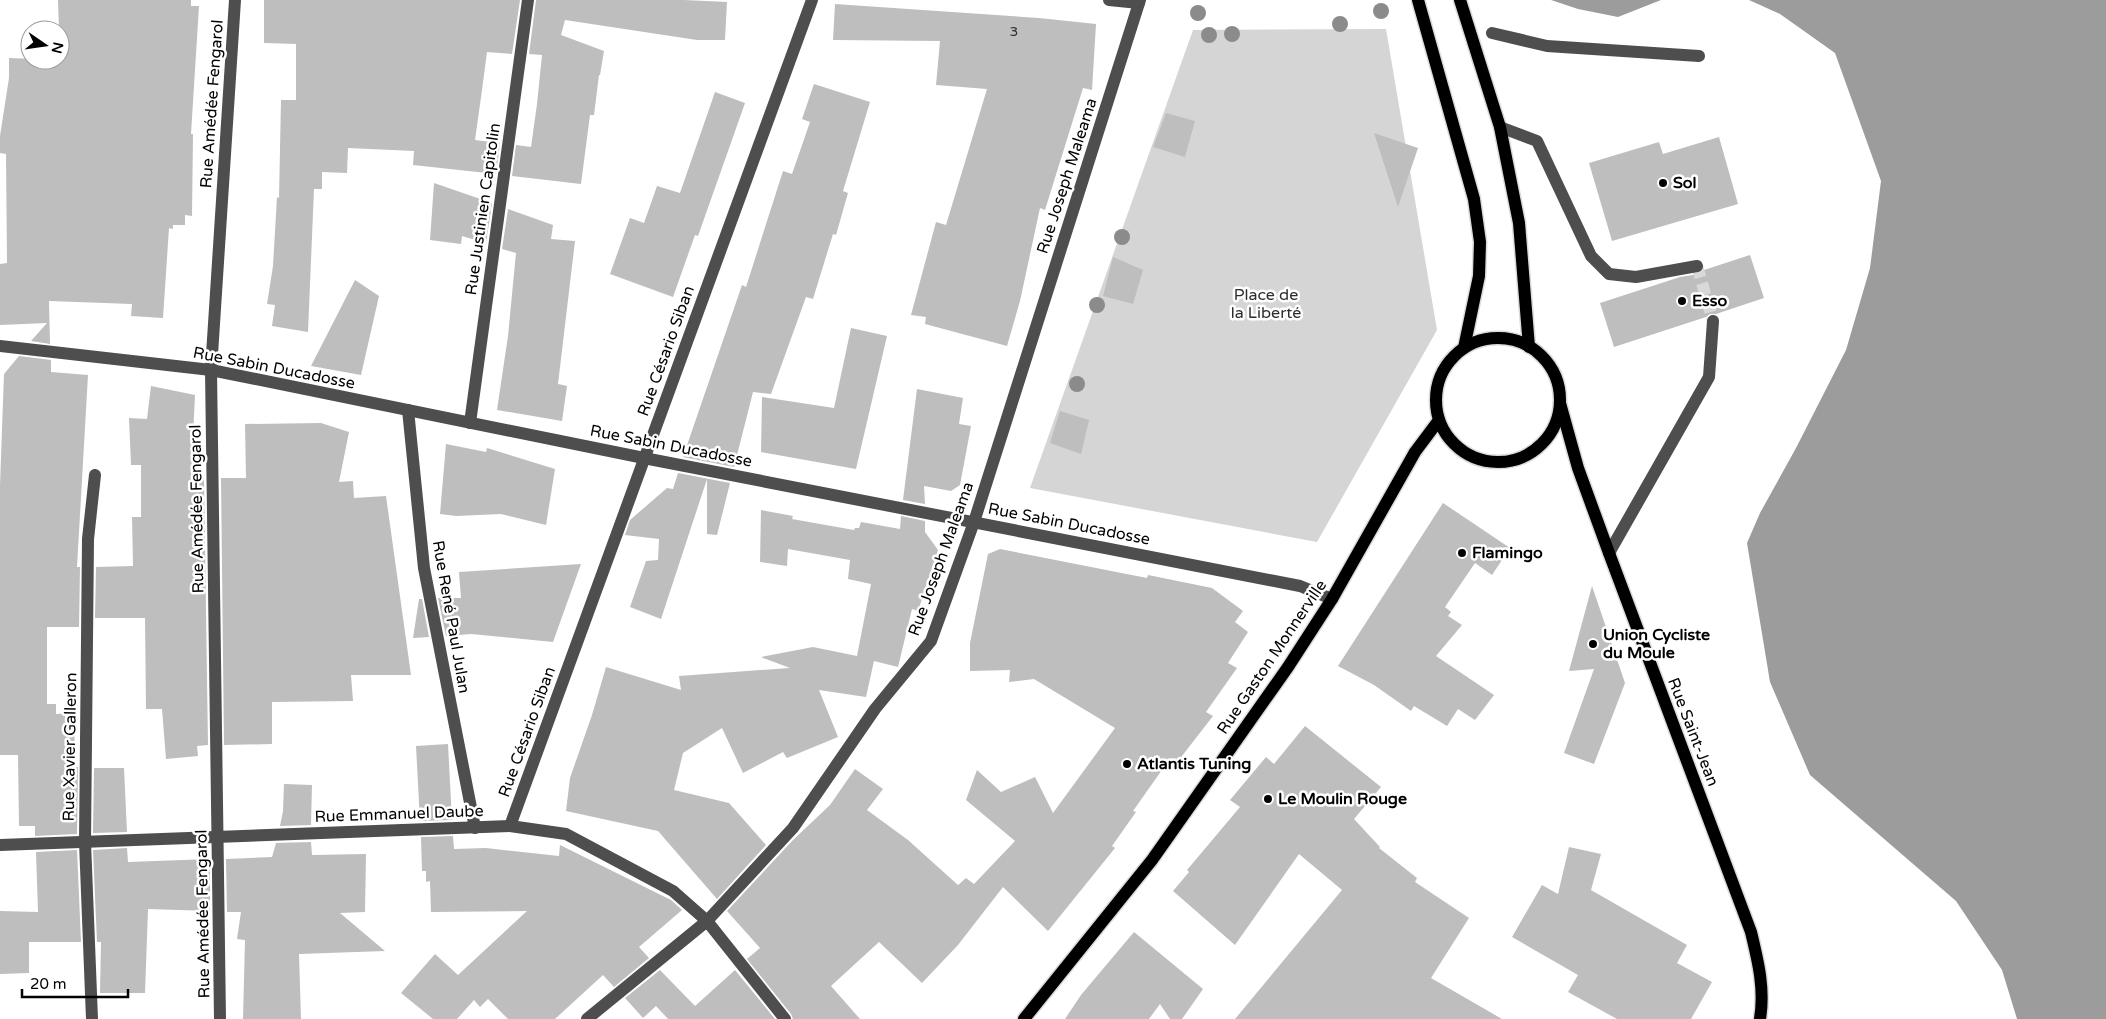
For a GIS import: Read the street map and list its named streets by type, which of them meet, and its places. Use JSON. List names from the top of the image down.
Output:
{
  "streets": {
    "main road": ["Rue Gaston Monnerville", "Rue Saint-Jean"],
    "street": [
      "Rue Amédée Fengarol",
      "Rue Joseph Maleama",
      "Rue Justinien Capitolin",
      "Rue Césario Siban",
      "Rue Sabin Ducadosse",
      "Rue René Paul Julan",
      "Rue Xavier Galleron",
      "Rue Emmanuel Daube"
    ]
  },
  "crossings": [
    ["Rue Amédée Fengarol", "Rue Sabin Ducadosse"],
    ["Rue Amédée Fengarol", "Rue Emmanuel Daube"],
    ["Rue Joseph Maleama", "Rue Sabin Ducadosse"],
    ["Rue Joseph Maleama", "Rue Emmanuel Daube"],
    ["Rue Justinien Capitolin", "Rue Sabin Ducadosse"],
    ["Rue Césario Siban", "Rue Sabin Ducadosse"],
    ["Rue Césario Siban", "Rue Emmanuel Daube"],
    ["Rue Sabin Ducadosse", "Rue René Paul Julan"],
    ["Rue Sabin Ducadosse", "Rue Gaston Monnerville"],
    ["Rue René Paul Julan", "Rue Emmanuel Daube"],
    ["Rue Gaston Monnerville", "Rue Saint-Jean"],
    ["Rue Xavier Galleron", "Rue Emmanuel Daube"]
  ],
  "parks": ["Place de la Liberté"],
  "places": [
    "Sol",
    "Esso",
    "Flamingo",
    "Union Cycliste du Moule",
    "Atlantis Tuning",
    "Le Moulin Rouge"
  ],
  "house_numbers": ["3"],
  "scale_bar": "20 m",
  "north": "right"
}
